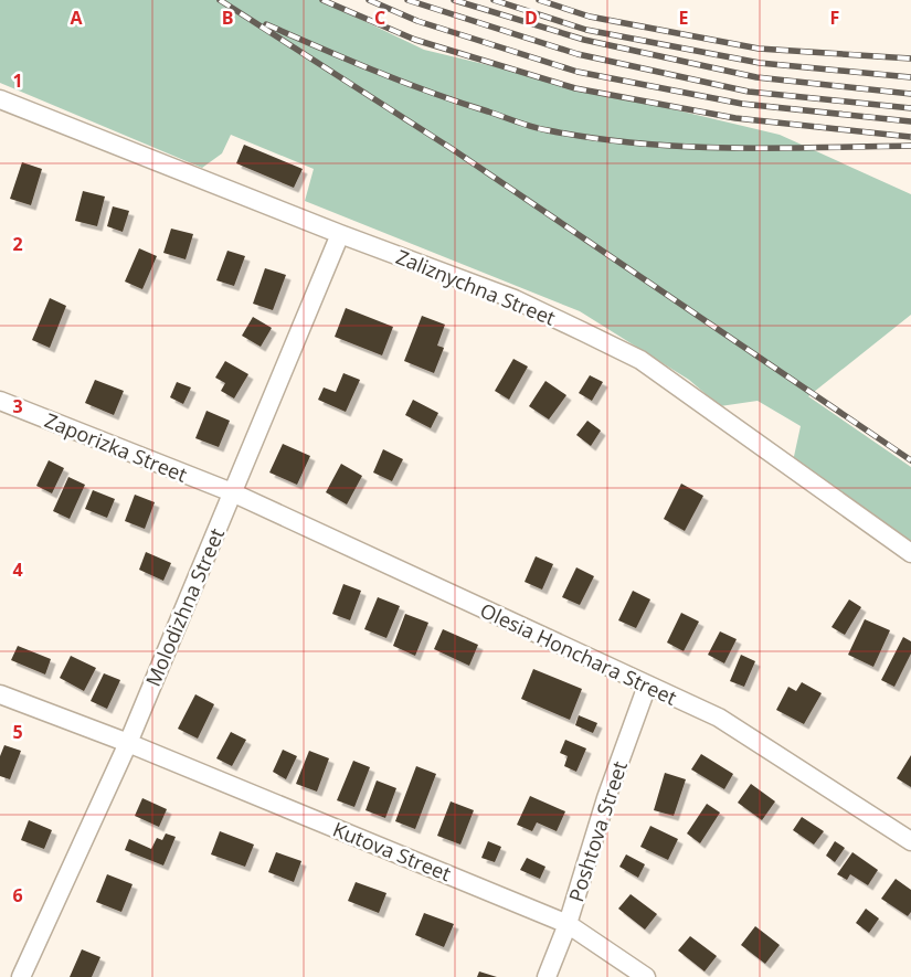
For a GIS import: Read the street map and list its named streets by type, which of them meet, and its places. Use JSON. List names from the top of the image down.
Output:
{
  "streets": {
    "street": [
      "Zaliznychna Street",
      "Zaporizka Street",
      "Molodizhna Street",
      "Olesia Honchara Street",
      "Poshtova Street",
      "Kutova Street"
    ]
  },
  "crossings": [
    ["Zaliznychna Street", "Molodizhna Street"],
    ["Zaporizka Street", "Molodizhna Street"],
    ["Zaporizka Street", "Olesia Honchara Street"],
    ["Molodizhna Street", "Olesia Honchara Street"],
    ["Molodizhna Street", "Kutova Street"],
    ["Olesia Honchara Street", "Poshtova Street"],
    ["Poshtova Street", "Kutova Street"]
  ],
  "grid": {
    "columns": [
      "A",
      "B",
      "C",
      "D",
      "E",
      "F"
    ],
    "rows": [
      "1",
      "2",
      "3",
      "4",
      "5",
      "6"
    ]
  }
}
